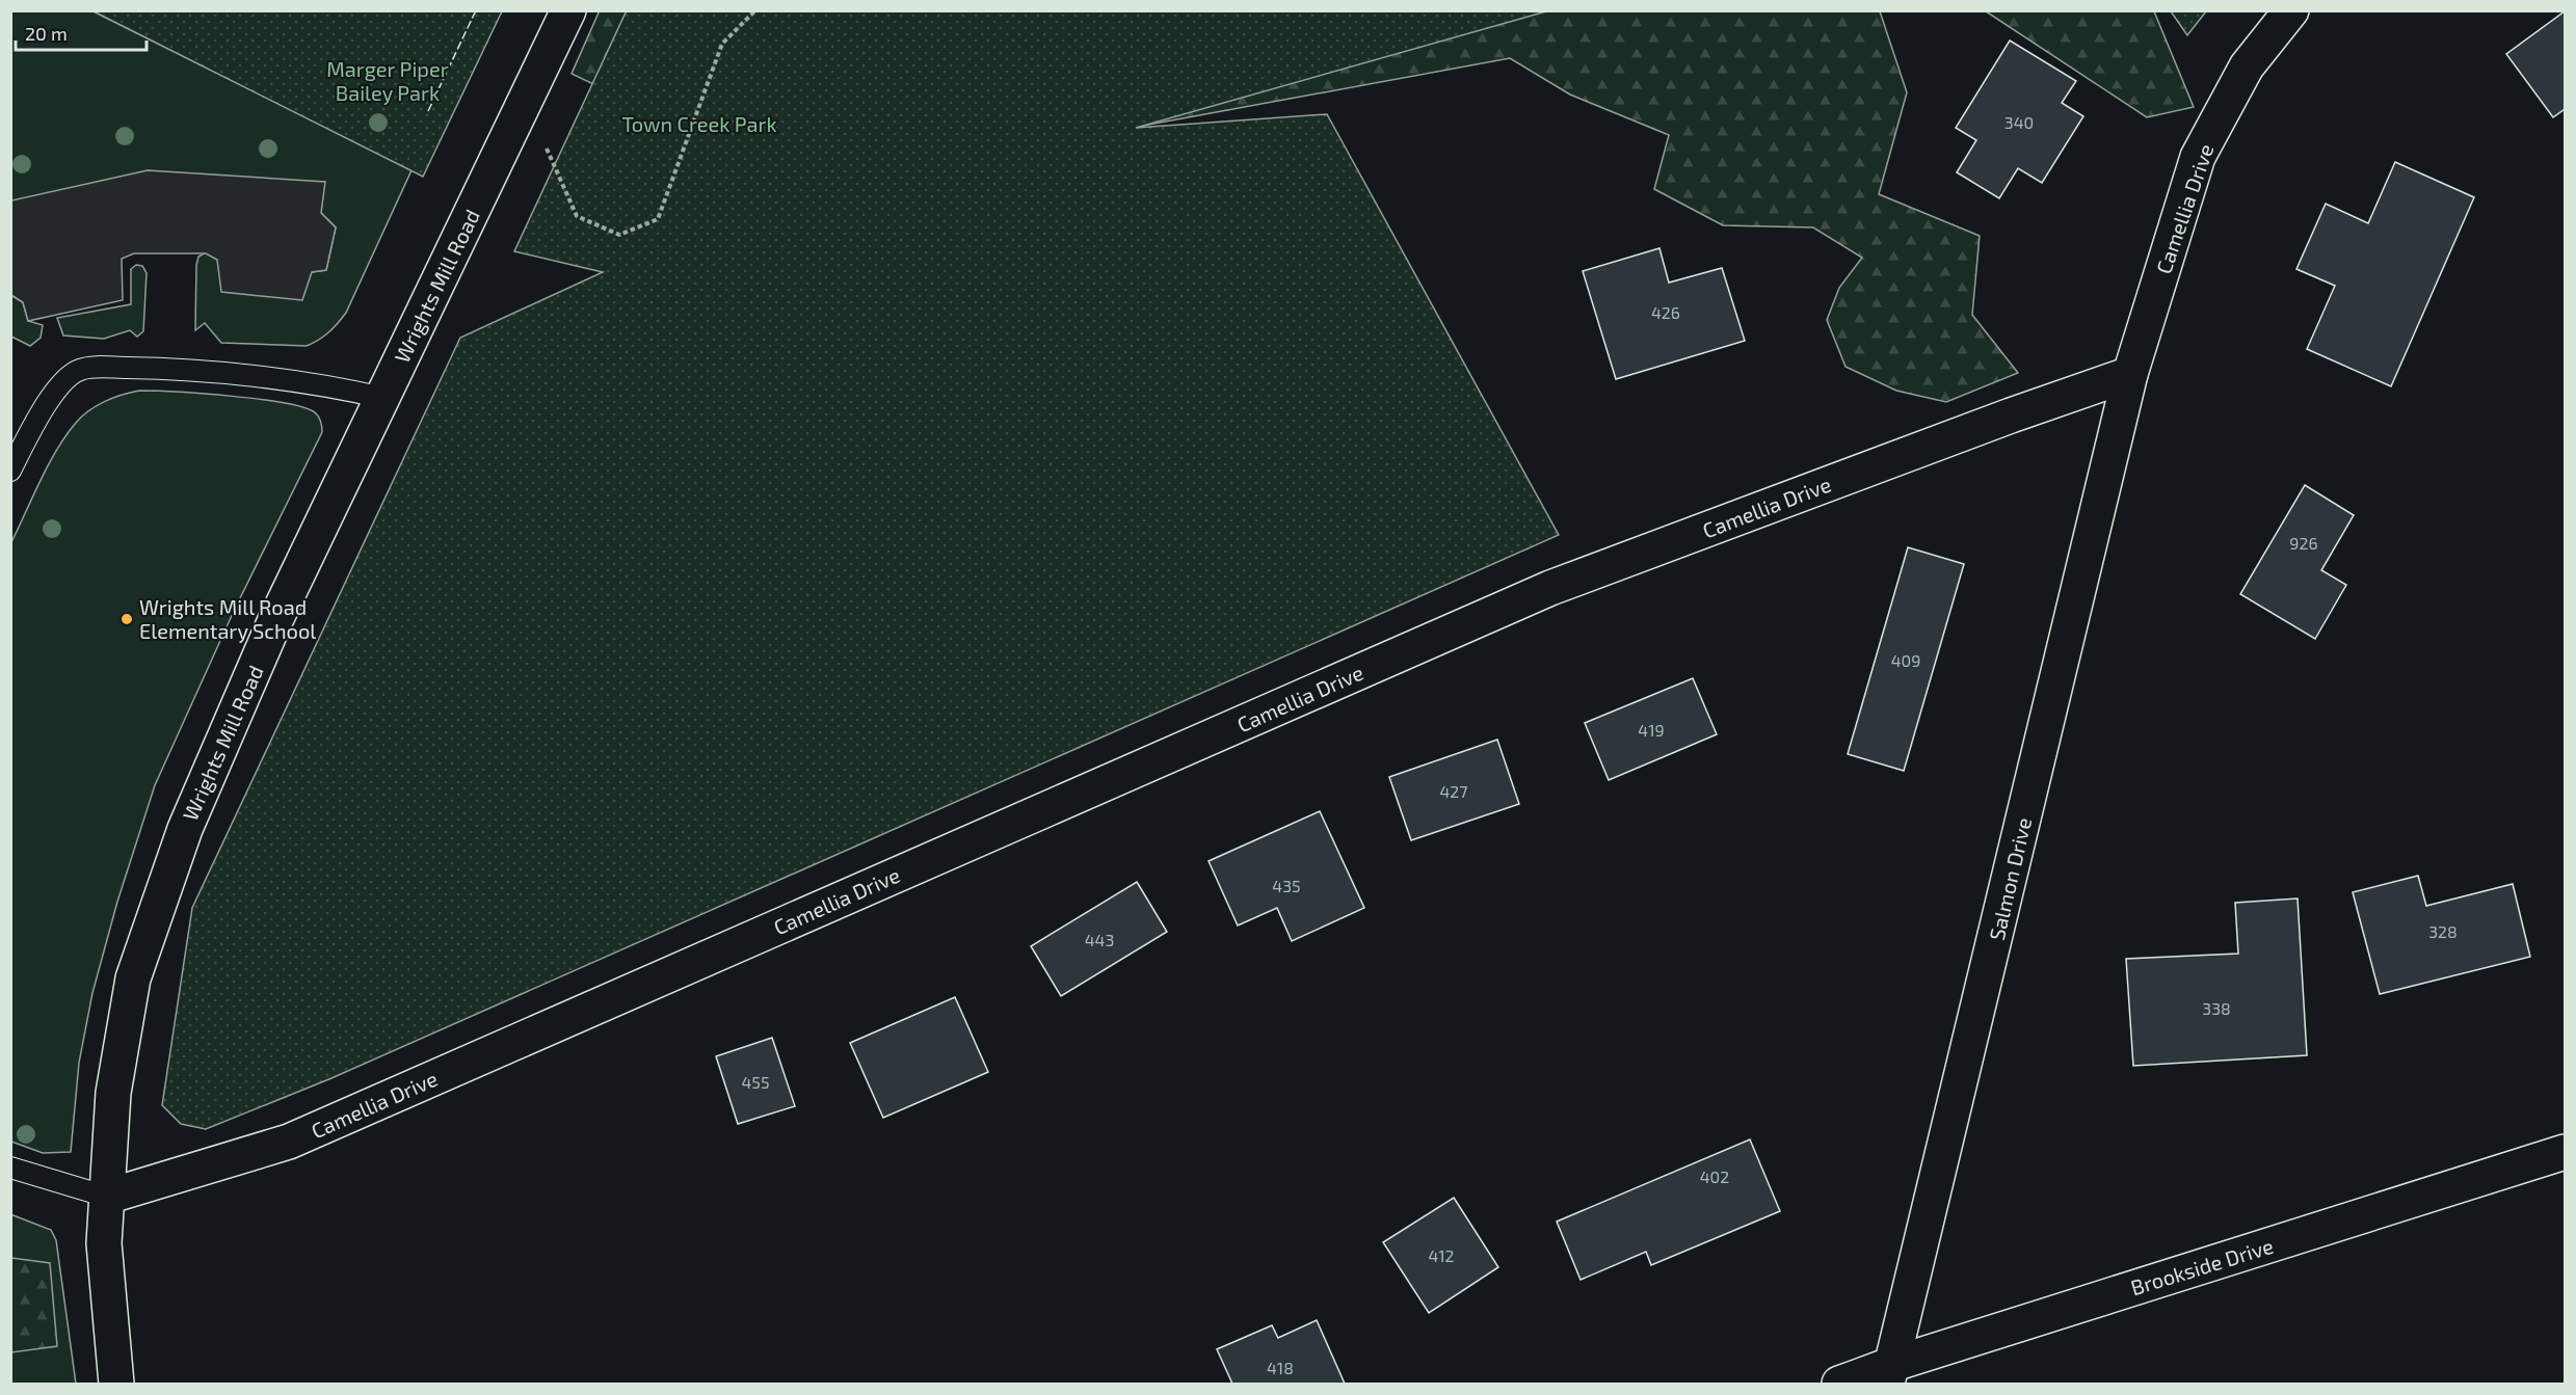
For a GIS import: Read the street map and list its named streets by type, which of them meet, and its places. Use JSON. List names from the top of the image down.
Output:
{
  "streets": {
    "street": [
      "Camellia Drive",
      "Wrights Mill Road",
      "Salmon Drive",
      "Brookside Drive"
    ]
  },
  "crossings": [
    ["Camellia Drive", "Wrights Mill Road"],
    ["Camellia Drive", "Salmon Drive"],
    ["Salmon Drive", "Brookside Drive"]
  ],
  "parks": ["Marger Piper Bailey Park", "Town Creek Park"],
  "places": ["Wrights Mill Road Elementary School"],
  "house_numbers": [
    "340",
    "426",
    "926",
    "409",
    "419",
    "427",
    "435",
    "328",
    "443",
    "338",
    "455",
    "402",
    "412",
    "418"
  ],
  "scale_bar": "20 m"
}
